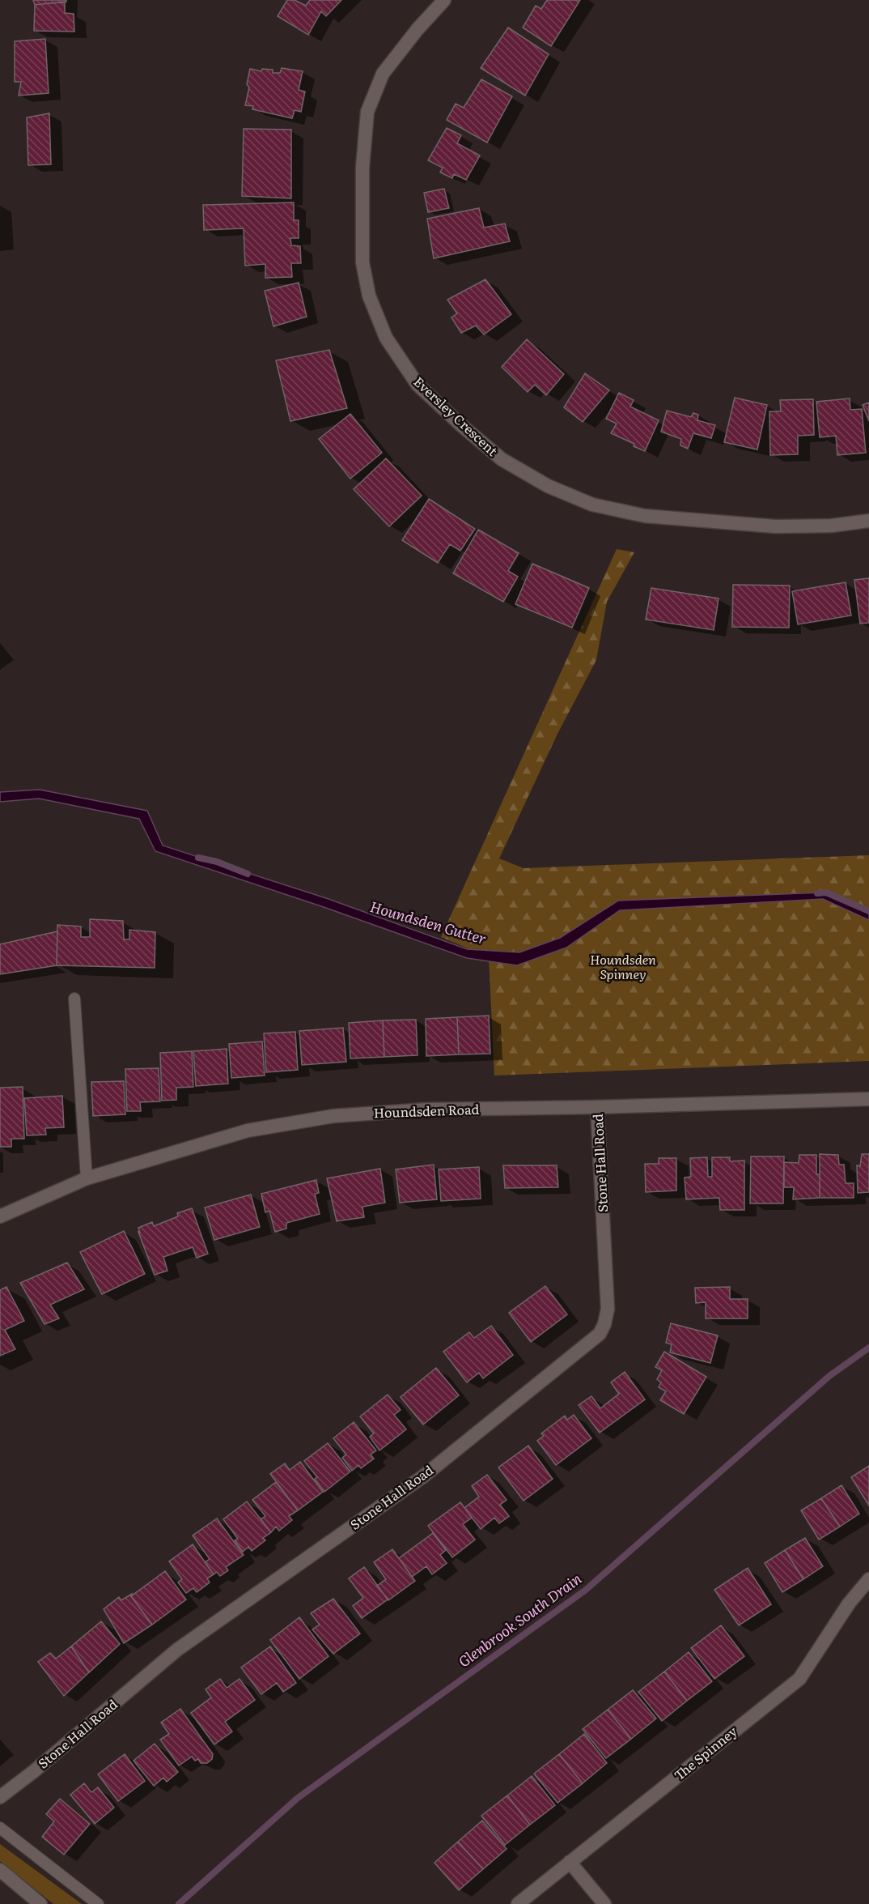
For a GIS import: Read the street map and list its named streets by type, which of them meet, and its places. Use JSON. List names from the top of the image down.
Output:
{
  "streets": {
    "street": [
      "Eversley Crescent",
      "Houndsden Road",
      "Stone Hall Road",
      "The Spinney"
    ]
  },
  "crossings": [
    ["Houndsden Road", "Stone Hall Road"]
  ],
  "water": ["Houndsden Gutter", "Glenbrook South Drain"],
  "parks": ["Houndsden Spinney"]
}
